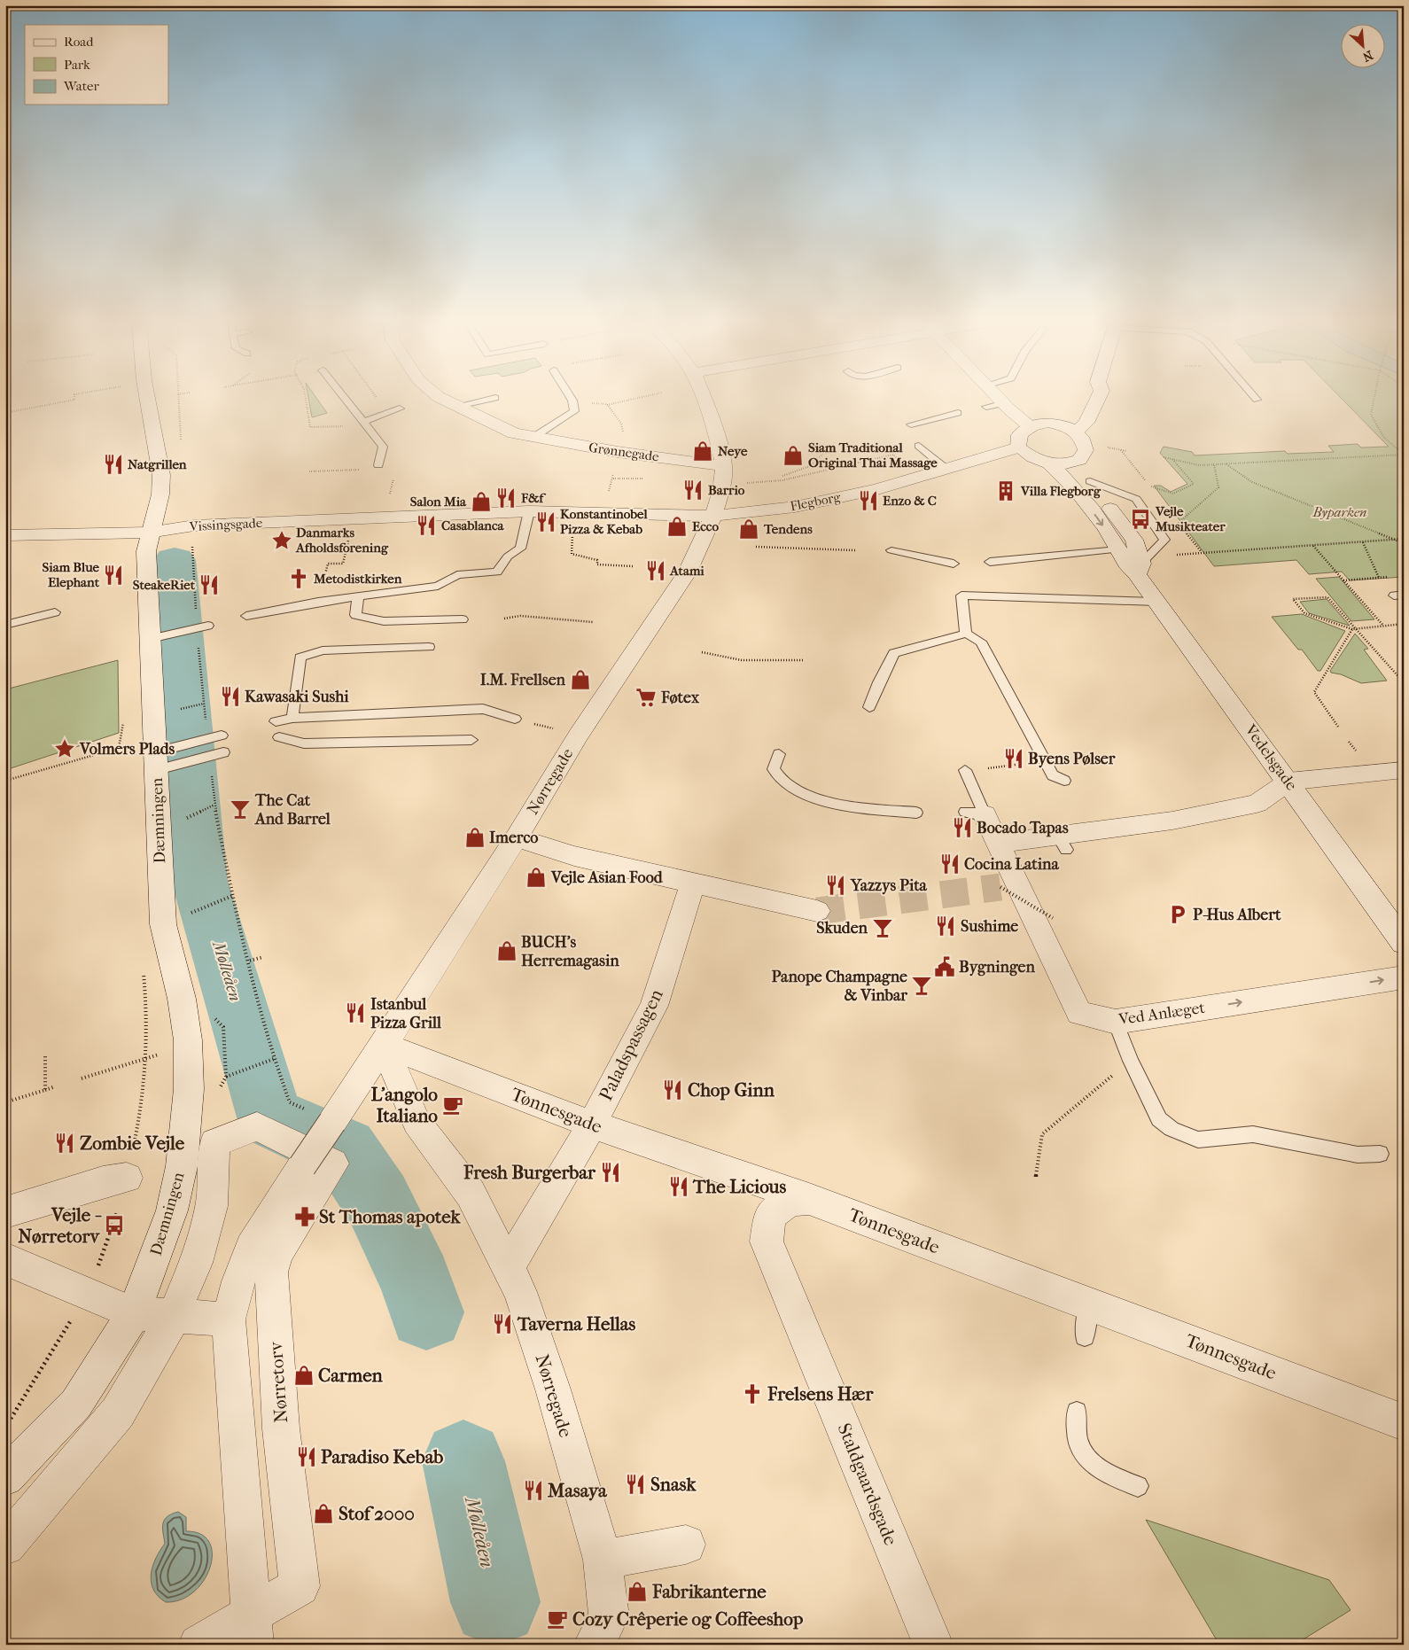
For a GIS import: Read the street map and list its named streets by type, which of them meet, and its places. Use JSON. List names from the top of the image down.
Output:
{
  "streets": {
    "street": [
      "Grønnegade",
      "Flegborg",
      "Vissingsgade",
      "Vedelsgade",
      "Nørregade",
      "Dæmningen",
      "Ved Anlæget",
      "Paladspassagen",
      "Tønnesgade",
      "Nørretorv",
      "Staldgaardsgade"
    ]
  },
  "crossings": [
    ["Grønnegade", "Nørregade"],
    ["Flegborg", "Vissingsgade"],
    ["Flegborg", "Vedelsgade"],
    ["Flegborg", "Nørregade"],
    ["Vissingsgade", "Nørregade"],
    ["Vissingsgade", "Dæmningen"],
    ["Nørregade", "Paladspassagen"],
    ["Nørregade", "Tønnesgade"],
    ["Paladspassagen", "Tønnesgade"],
    ["Tønnesgade", "Staldgaardsgade"]
  ],
  "water": ["Mølleåen"],
  "parks": ["Byparken"],
  "places": {
    "shop": [
      "Neye",
      "Siam Traditional Original Thai Massage",
      "Salon Mia",
      "Ecco",
      "Tendens",
      "I.M. Frellsen",
      "Imerco",
      "Vejle Asian Food",
      "BUCH's Herremagasin",
      "Carmen",
      "Stof 2000",
      "Fabrikanterne"
    ],
    "restaurant": [
      "Natgrillen",
      "Barrio",
      "F&f",
      "Enzo & C",
      "Konstantinobel Pizza & Kebab",
      "Casablanca",
      "Atami",
      "Siam Blue Elephant",
      "SteakeRiet",
      "Kawasaki Sushi",
      "Byens Pølser",
      "Bocado Tapas",
      "Cocina Latina",
      "Yazzys Pita",
      "Sushime",
      "Istanbul Pizza Grill",
      "Chop Ginn",
      "Zombie Vejle",
      "Fresh Burgerbar",
      "The Licious",
      "Taverna Hellas",
      "Paradiso Kebab",
      "Snask",
      "Masaya"
    ],
    "building": ["Villa Flegborg"],
    "bus stop": ["Vejle Musikteater", "Vejle - Nørretorv"],
    "place": ["Danmarks Afholdsforening", "Volmers Plads"],
    "church": ["Metodistkirken", "Frelsens Hær"],
    "supermarket": ["Føtex"],
    "bar": ["The Cat And Barrel", "Skuden", "Panope Champagne & Vinbar"],
    "parking": ["P-Hus Albert"],
    "public building": ["Bygningen"],
    "cafe": ["L'angolo Italiano", "Cozy Crêperie og Coffeeshop"],
    "pharmacy": ["St Thomas apotek"]
  },
  "legend": ["Road", "Park", "Water"],
  "north": "bottom right"
}
